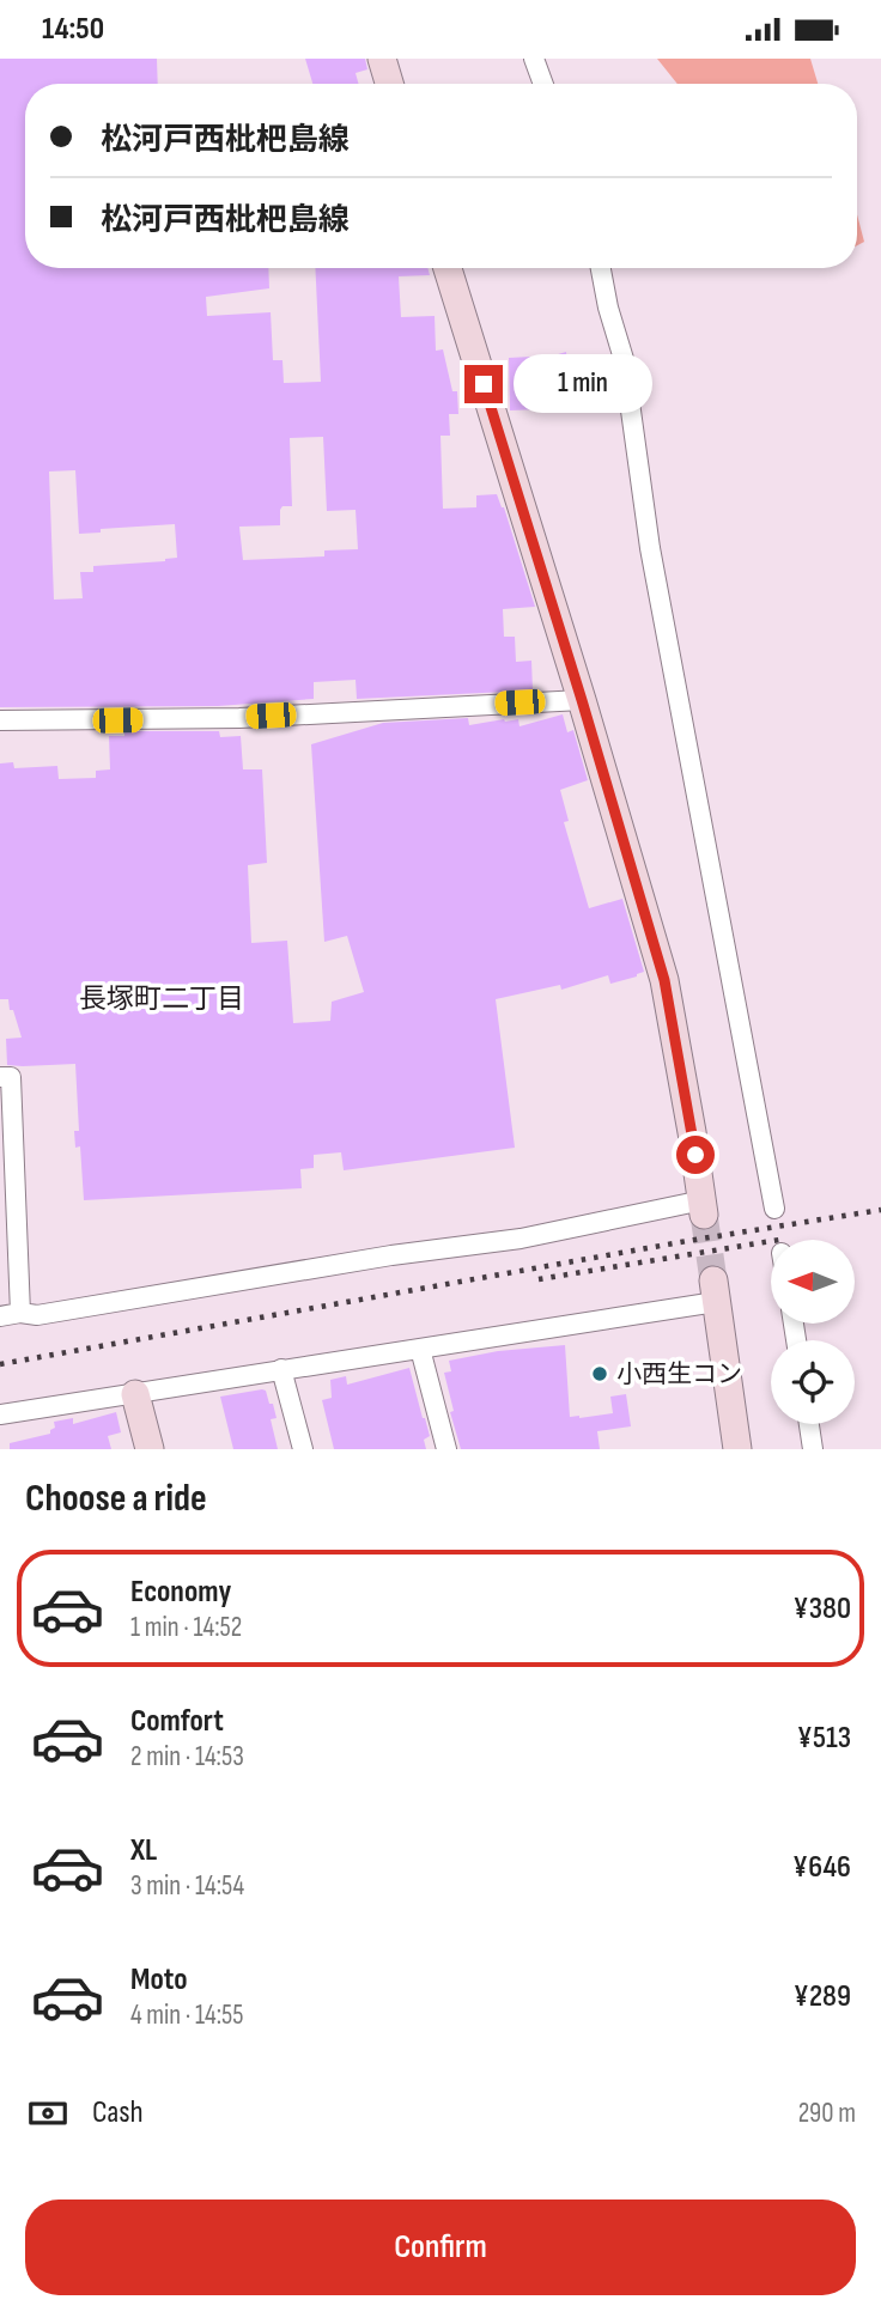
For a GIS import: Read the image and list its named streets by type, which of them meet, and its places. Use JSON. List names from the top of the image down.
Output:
{
  "districts": ["長塚町二丁目"],
  "places": ["小西生コン"],
  "north": "left",
  "page": {
    "status": "14:50",
    "banner": ["松河戸西枇杷島線", "松河戸西枇杷島線"],
    "bubble": "1 min",
    "heading": "Choose a ride",
    "list": [
      {
        "name": "Economy",
        "note": "1 min · 14:52",
        "value": "¥380"
      },
      {
        "name": "Comfort",
        "note": "2 min · 14:53",
        "value": "¥513"
      },
      {
        "name": "XL",
        "note": "3 min · 14:54",
        "value": "¥646"
      },
      {
        "name": "Moto",
        "note": "4 min · 14:55",
        "value": "¥289"
      }
    ],
    "pay": ["Cash", "290 m"],
    "buttons": "Confirm"
  }
}
